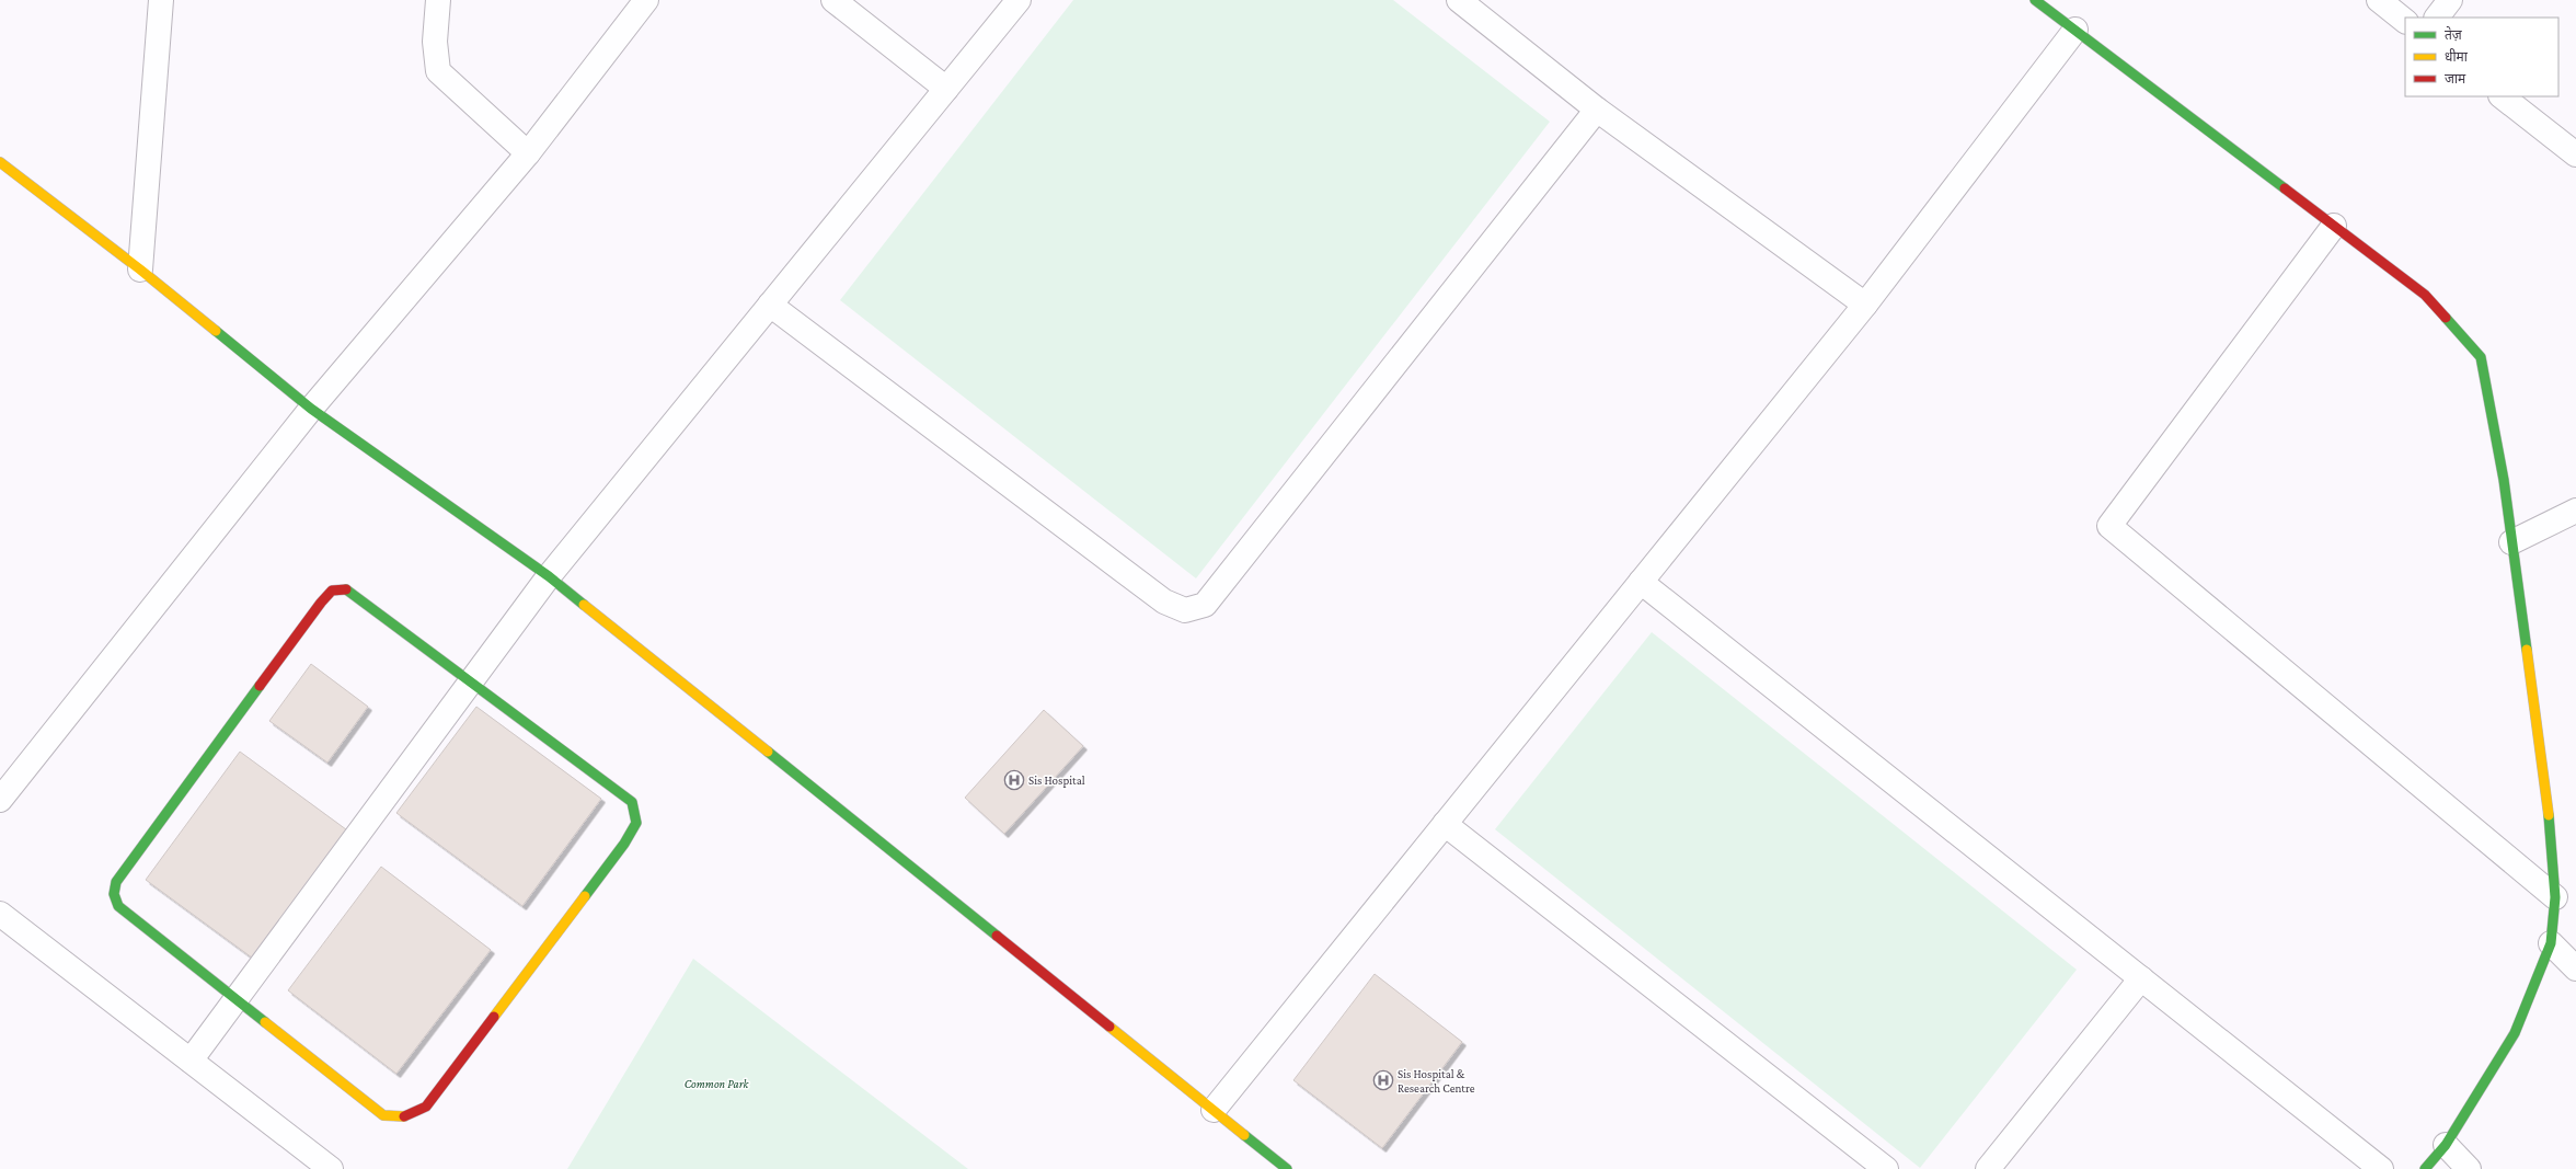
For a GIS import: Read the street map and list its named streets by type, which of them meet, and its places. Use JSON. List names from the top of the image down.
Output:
{
  "parks": ["Common Park"],
  "places": {
    "hospital": ["Sis Hospital", "Sis Hospital & Research Centre"]
  },
  "legend": ["तेज़", "धीमा", "जाम"]
}
